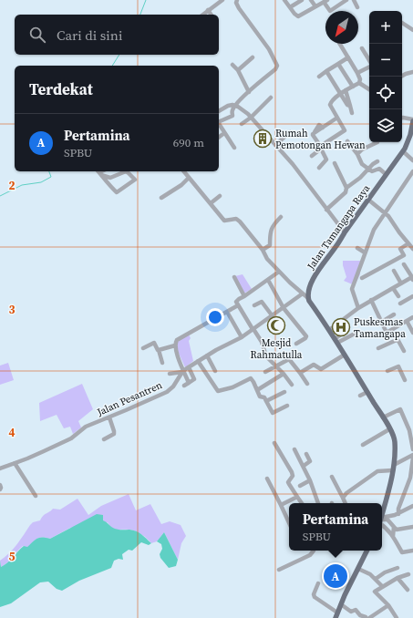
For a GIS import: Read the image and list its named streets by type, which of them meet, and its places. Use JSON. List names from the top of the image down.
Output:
{
  "streets": {
    "main road": ["Jalan Tamangapa Raya"],
    "street": ["Jalan Pesantren"]
  },
  "places": {
    "building": ["Rumah Pemotongan Hewan"],
    "mosque": ["Mesjid Rahmatulla"],
    "hospital": ["Puskesmas Tamangapa"]
  },
  "north": "bottom left",
  "page": {
    "map_buttons": ["+", "−"],
    "search": "Cari di sini",
    "heading": "Terdekat",
    "list": [
      {
        "mark": "A",
        "name": "Pertamina",
        "note": "SPBU",
        "value": "690 m"
      }
    ],
    "popup": ["Pertamina", "SPBU"],
    "pins": "A"
  },
  "grid": {
    "rows": [
      "2",
      "3",
      "4",
      "5"
    ]
  }
}
